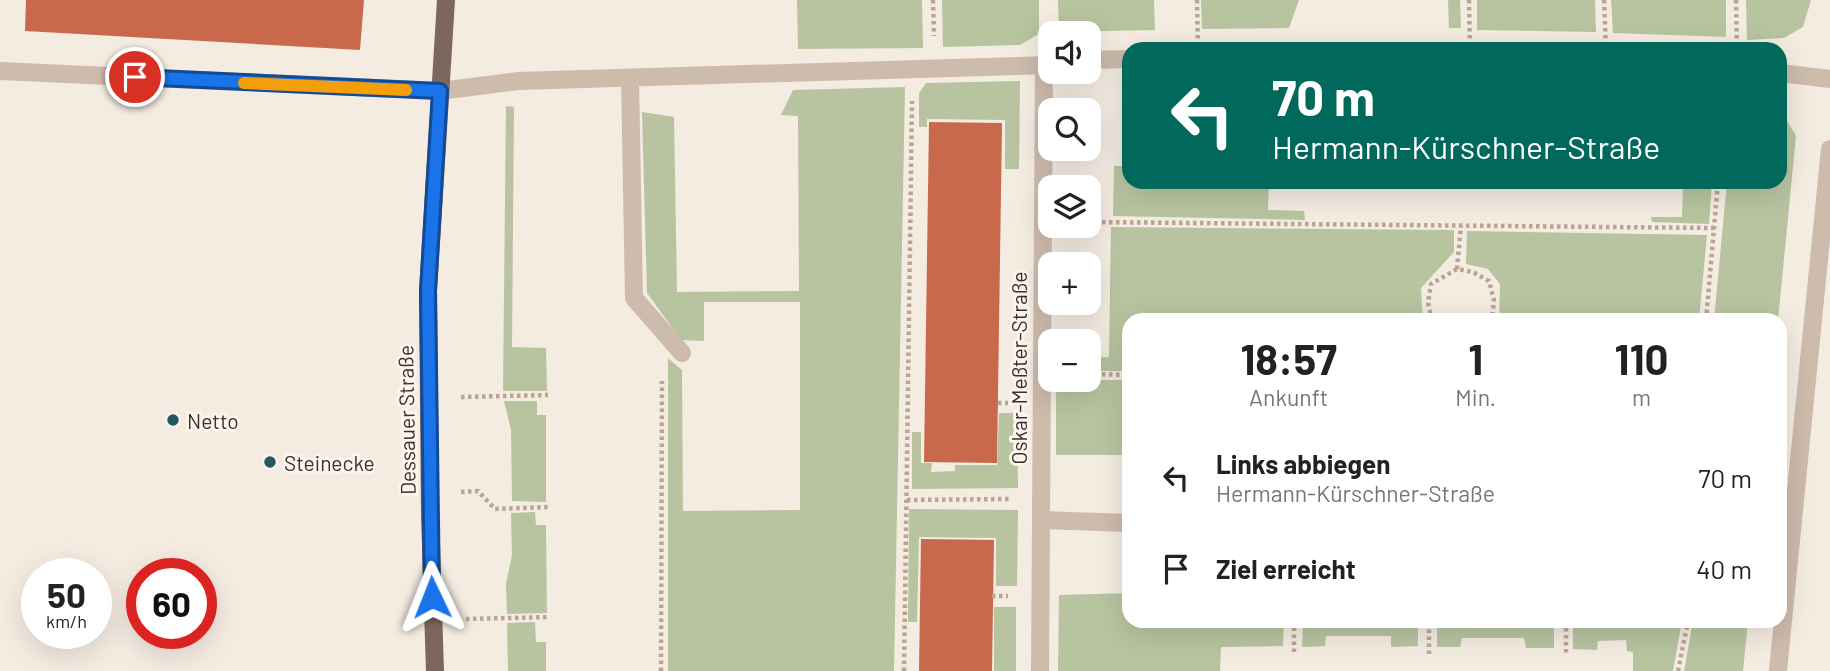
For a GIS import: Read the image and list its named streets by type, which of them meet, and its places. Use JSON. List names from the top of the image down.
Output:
{
  "streets": {
    "main road": ["Dessauer Straße"],
    "street": ["Oskar-Meßter-Straße"]
  },
  "crossings": [
    ["Oskar-Meßter-Straße", "Dessauer Straße"]
  ],
  "places": ["Netto", "Steinecke"],
  "page": {
    "map_buttons": ["+", "−"],
    "turn": ["70 m", "Hermann-Kürschner-Straße"],
    "eta": [
      "18:57",
      "Ankunft",
      "1",
      "Min.",
      "110",
      "m"
    ],
    "list": [
      {
        "name": "Links abbiegen",
        "note": "Hermann-Kürschner-Straße",
        "value": "70 m"
      },
      {
        "name": "Ziel erreicht",
        "value": "40 m"
      }
    ],
    "speed": "50 km/h",
    "limit": "60"
  }
}
